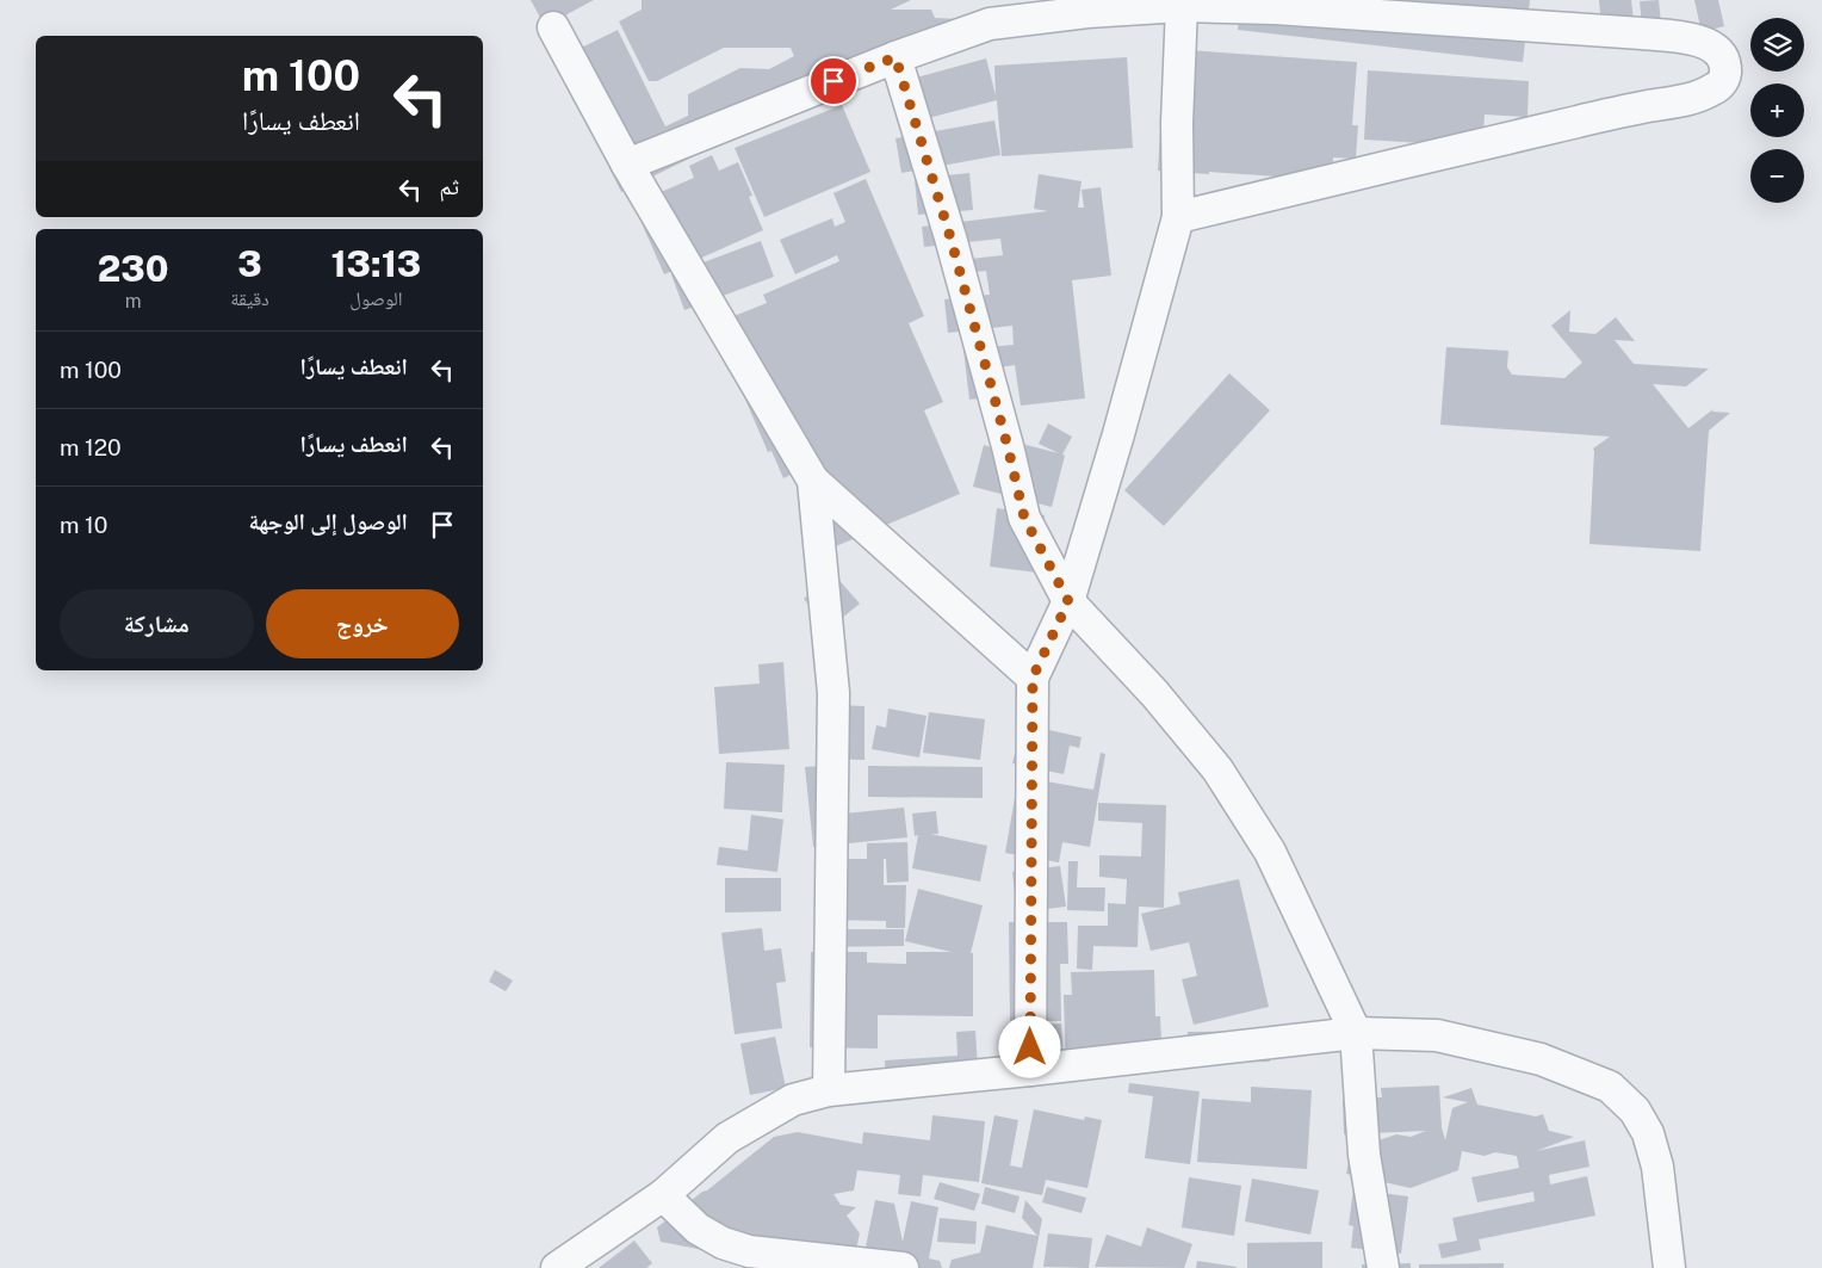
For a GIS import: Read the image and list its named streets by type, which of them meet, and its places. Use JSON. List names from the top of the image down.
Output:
{
  "page": {
    "map_buttons": ["+", "−"],
    "turn": ["100 m", "انعطف يسارًا"],
    "then": "ثم",
    "eta": [
      "13:13",
      "الوصول",
      "3",
      "دقيقة",
      "230",
      "m"
    ],
    "list": [
      {
        "name": "انعطف يسارًا",
        "value": "100 m"
      },
      {
        "name": "انعطف يسارًا",
        "value": "120 m"
      },
      {
        "name": "الوصول إلى الوجهة",
        "value": "10 m"
      }
    ],
    "buttons": ["خروج", "مشاركة"]
  }
}
